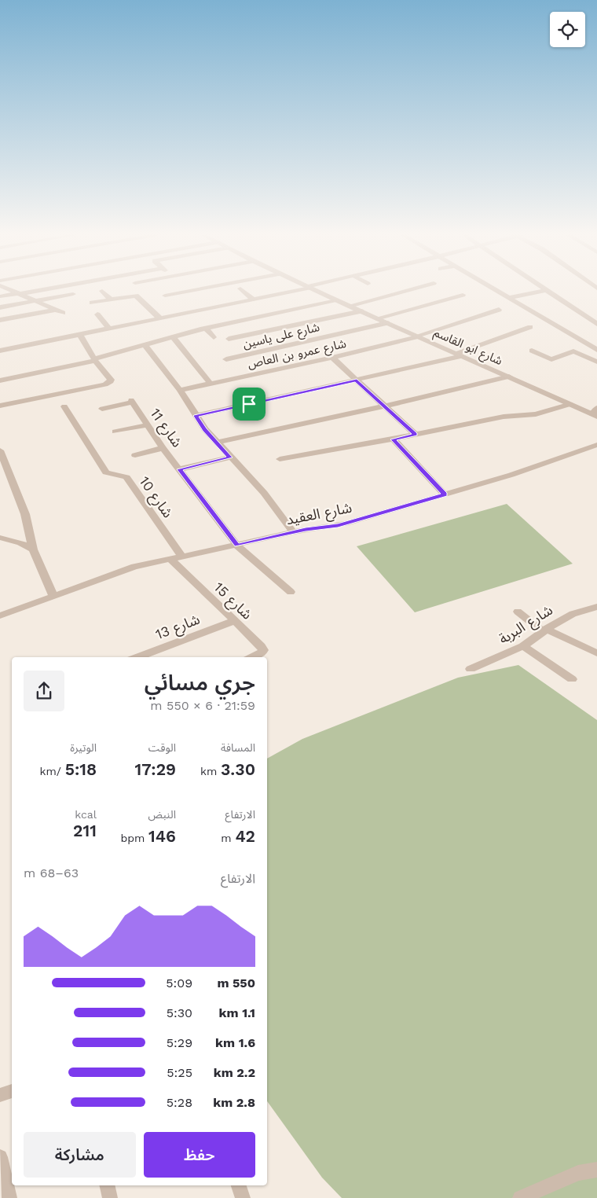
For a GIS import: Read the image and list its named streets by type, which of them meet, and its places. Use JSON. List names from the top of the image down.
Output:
{
  "streets": {
    "street": [
      "شارع على ياسين",
      "شارع ابو القاسم",
      "شارع عمرو بن العاص",
      "شارع 11",
      "شارع 10",
      "شارع العقيد",
      "شارع 15",
      "شارع البربة",
      "شارع 13"
    ]
  },
  "crossings": [
    ["شارع على ياسين", "شارع ابو القاسم"],
    ["شارع ابو القاسم", "شارع عمرو بن العاص"],
    ["شارع 11", "شارع العقيد"],
    ["شارع 10", "شارع العقيد"],
    ["شارع العقيد", "شارع 15"],
    ["شارع 15", "شارع 13"]
  ],
  "page": {
    "heading": ["جري مسائي", "21:59 · 6 × 550 m"],
    "stats": [
      ["المسافة", "3.30 km"],
      ["الوقت", "17:29"],
      ["الوتيرة", "5:18 /km"],
      ["الارتفاع", "42 m"],
      ["النبض", "146 bpm"],
      ["kcal", "211"]
    ],
    "chart": ["الارتفاع", "63–68 m"],
    "list": [
      {
        "name": "550 m",
        "note": "5:09"
      },
      {
        "name": "1.1 km",
        "note": "5:30"
      },
      {
        "name": "1.6 km",
        "note": "5:29"
      },
      {
        "name": "2.2 km",
        "note": "5:25"
      },
      {
        "name": "2.8 km",
        "note": "5:28"
      }
    ],
    "buttons": ["حفظ", "مشاركة"]
  }
}
